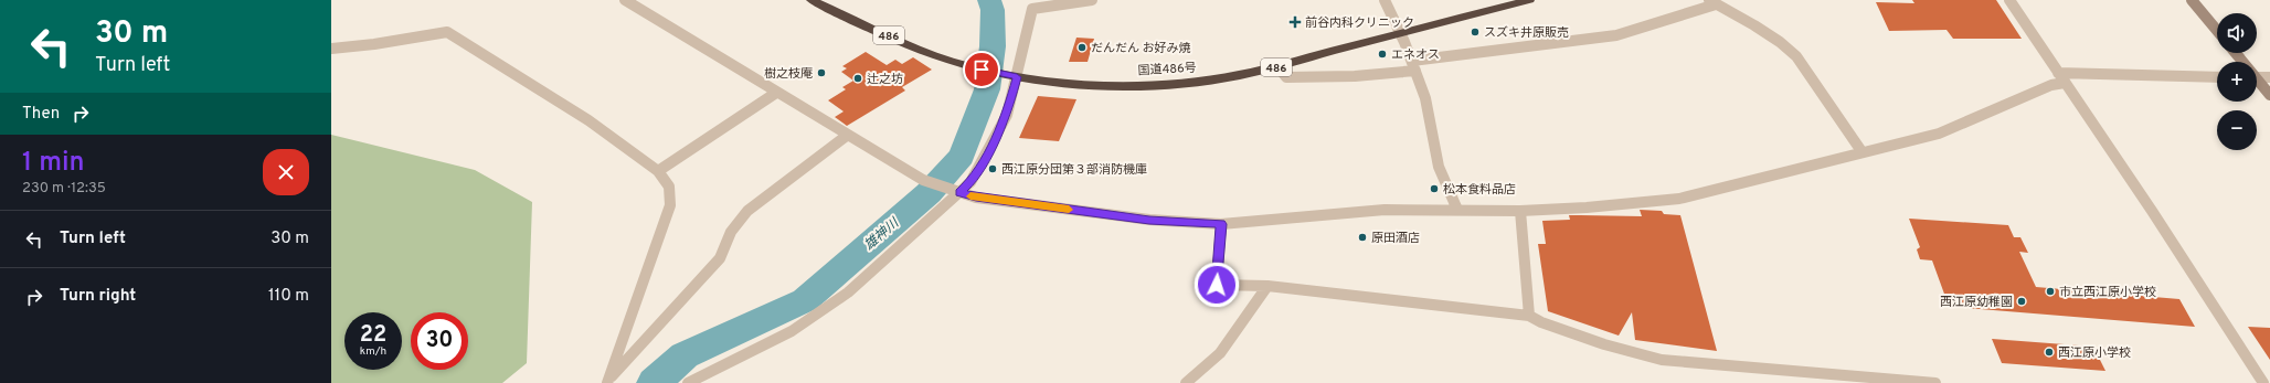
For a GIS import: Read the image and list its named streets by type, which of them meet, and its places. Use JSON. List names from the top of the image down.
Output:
{
  "streets": {
    "highway": ["486", "国道486号"]
  },
  "water": ["雄神川"],
  "places": {
    "health": ["前谷内科クリニック"],
    "other": [
      "スズキ井原販売",
      "だんだん お好み焼",
      "エネオス",
      "樹之枝庵",
      "辻之坊",
      "西江原分団第３部消防機庫",
      "松本食料品店",
      "原田酒店",
      "市立西江原小学校",
      "西江原幼稚園",
      "西江原小学校"
    ]
  },
  "page": {
    "turn": ["30 m", "Turn left"],
    "map_buttons": ["+", "−"],
    "then": "Then",
    "heading": ["1 min", "230 m · 12:35"],
    "list": [
      {
        "name": "Turn left",
        "value": "30 m"
      },
      {
        "name": "Turn right",
        "value": "110 m"
      }
    ],
    "speed": "22 km/h",
    "limit": "30"
  }
}
